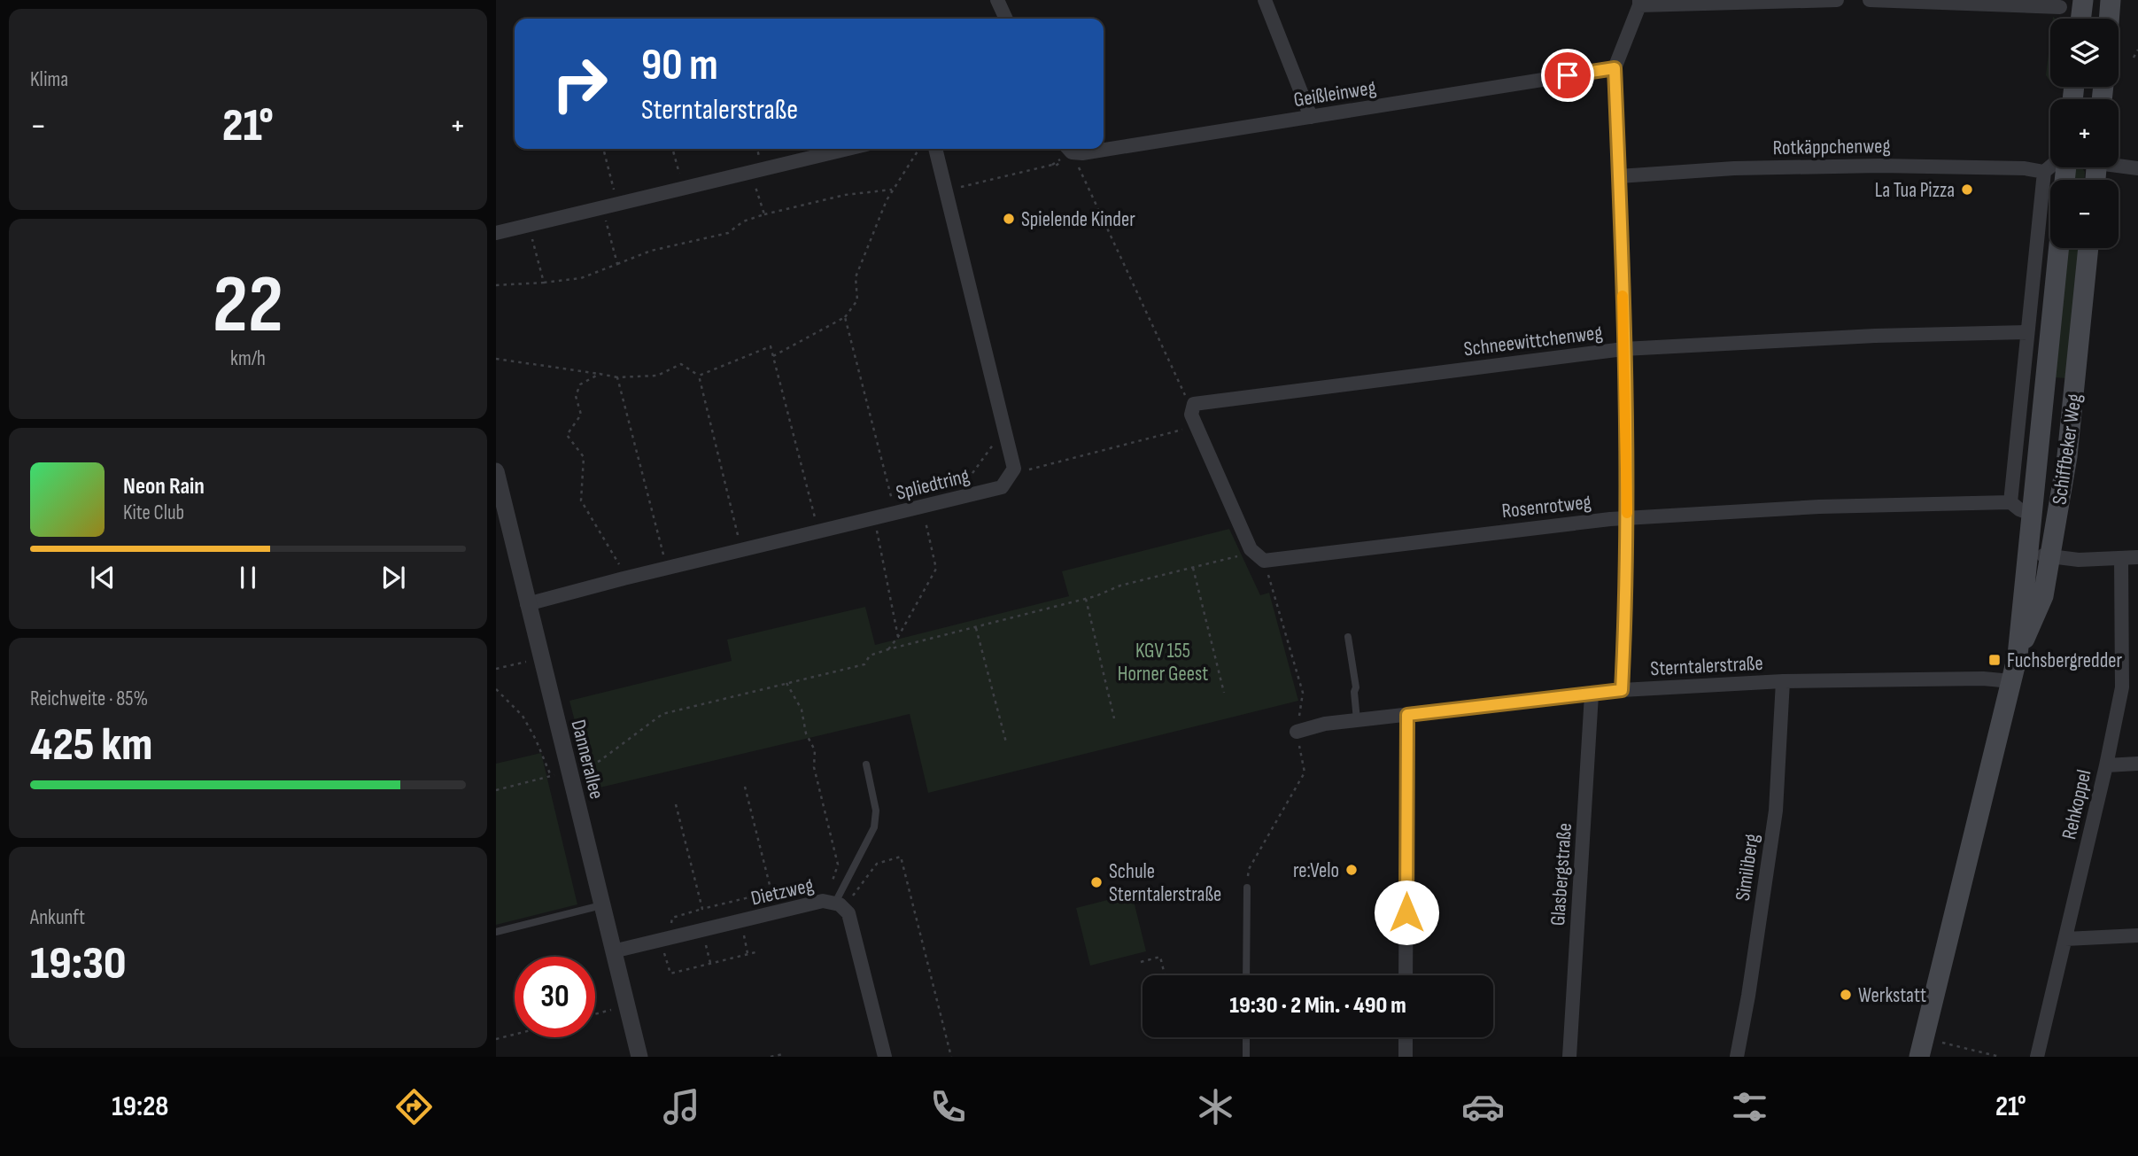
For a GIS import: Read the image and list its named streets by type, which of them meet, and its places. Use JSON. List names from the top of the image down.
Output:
{
  "streets": {
    "main road": ["Schiffbeker Weg"],
    "street": [
      "Geißleinweg",
      "Rotkäppchenweg",
      "Schneewittchenweg",
      "Spliedtring",
      "Rosenrotweg",
      "Sterntalerstraße",
      "Dannerallee",
      "Rehkoppel",
      "Similiberg",
      "Glasbergstraße",
      "Dietzweg"
    ]
  },
  "crossings": [
    ["Schiffbeker Weg", "Rosenrotweg"],
    ["Schiffbeker Weg", "Sterntalerstraße"],
    ["Spliedtring", "Dannerallee"],
    ["Sterntalerstraße", "Similiberg"],
    ["Sterntalerstraße", "Glasbergstraße"],
    ["Dannerallee", "Dietzweg"]
  ],
  "parks": ["KGV 155 Horner Geest"],
  "places": {
    "other": [
      "La Tua Pizza",
      "Spielende Kinder",
      "re:Velo",
      "Schule Sterntalerstraße",
      "Werkstatt"
    ],
    "transit": ["Fuchsbergredder"]
  },
  "page": {
    "tile": [
      "Klima",
      ["22", "km/h"],
      ["Reichweite · 85%", "425 km"],
      ["Ankunft", "19:30"]
    ],
    "map_buttons": ["+", "−"],
    "turn": ["90 m", "Sterntalerstraße"],
    "heat": ["−", "21°", "+"],
    "song": ["Neon Rain", "Kite Club"],
    "limit": "30",
    "trip": "19:30 · 2 Min. · 490 m",
    "tabs": ["19:28", "21°"]
  }
}
